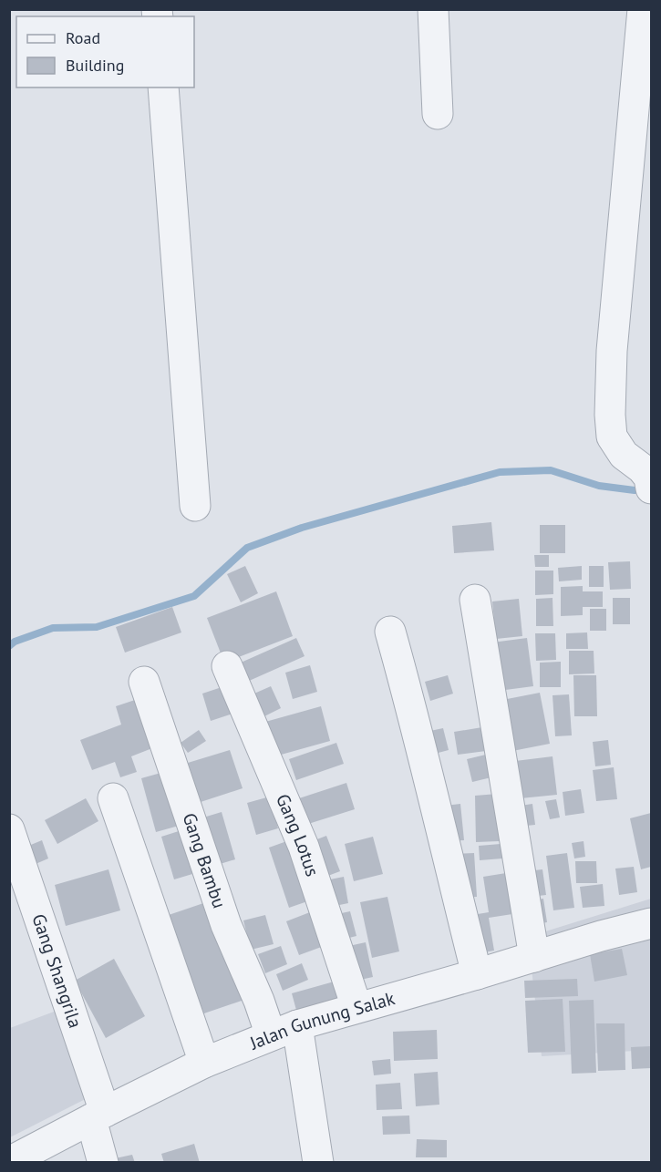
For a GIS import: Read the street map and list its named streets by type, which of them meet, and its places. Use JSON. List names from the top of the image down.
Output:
{
  "streets": {
    "street": [
      "Gang Lotus",
      "Gang Bambu",
      "Gang Shangrila",
      "Jalan Gunung Salak"
    ]
  },
  "crossings": [
    ["Gang Lotus", "Jalan Gunung Salak"],
    ["Gang Bambu", "Jalan Gunung Salak"],
    ["Gang Shangrila", "Jalan Gunung Salak"]
  ],
  "legend": ["Road", "Building"]
}
